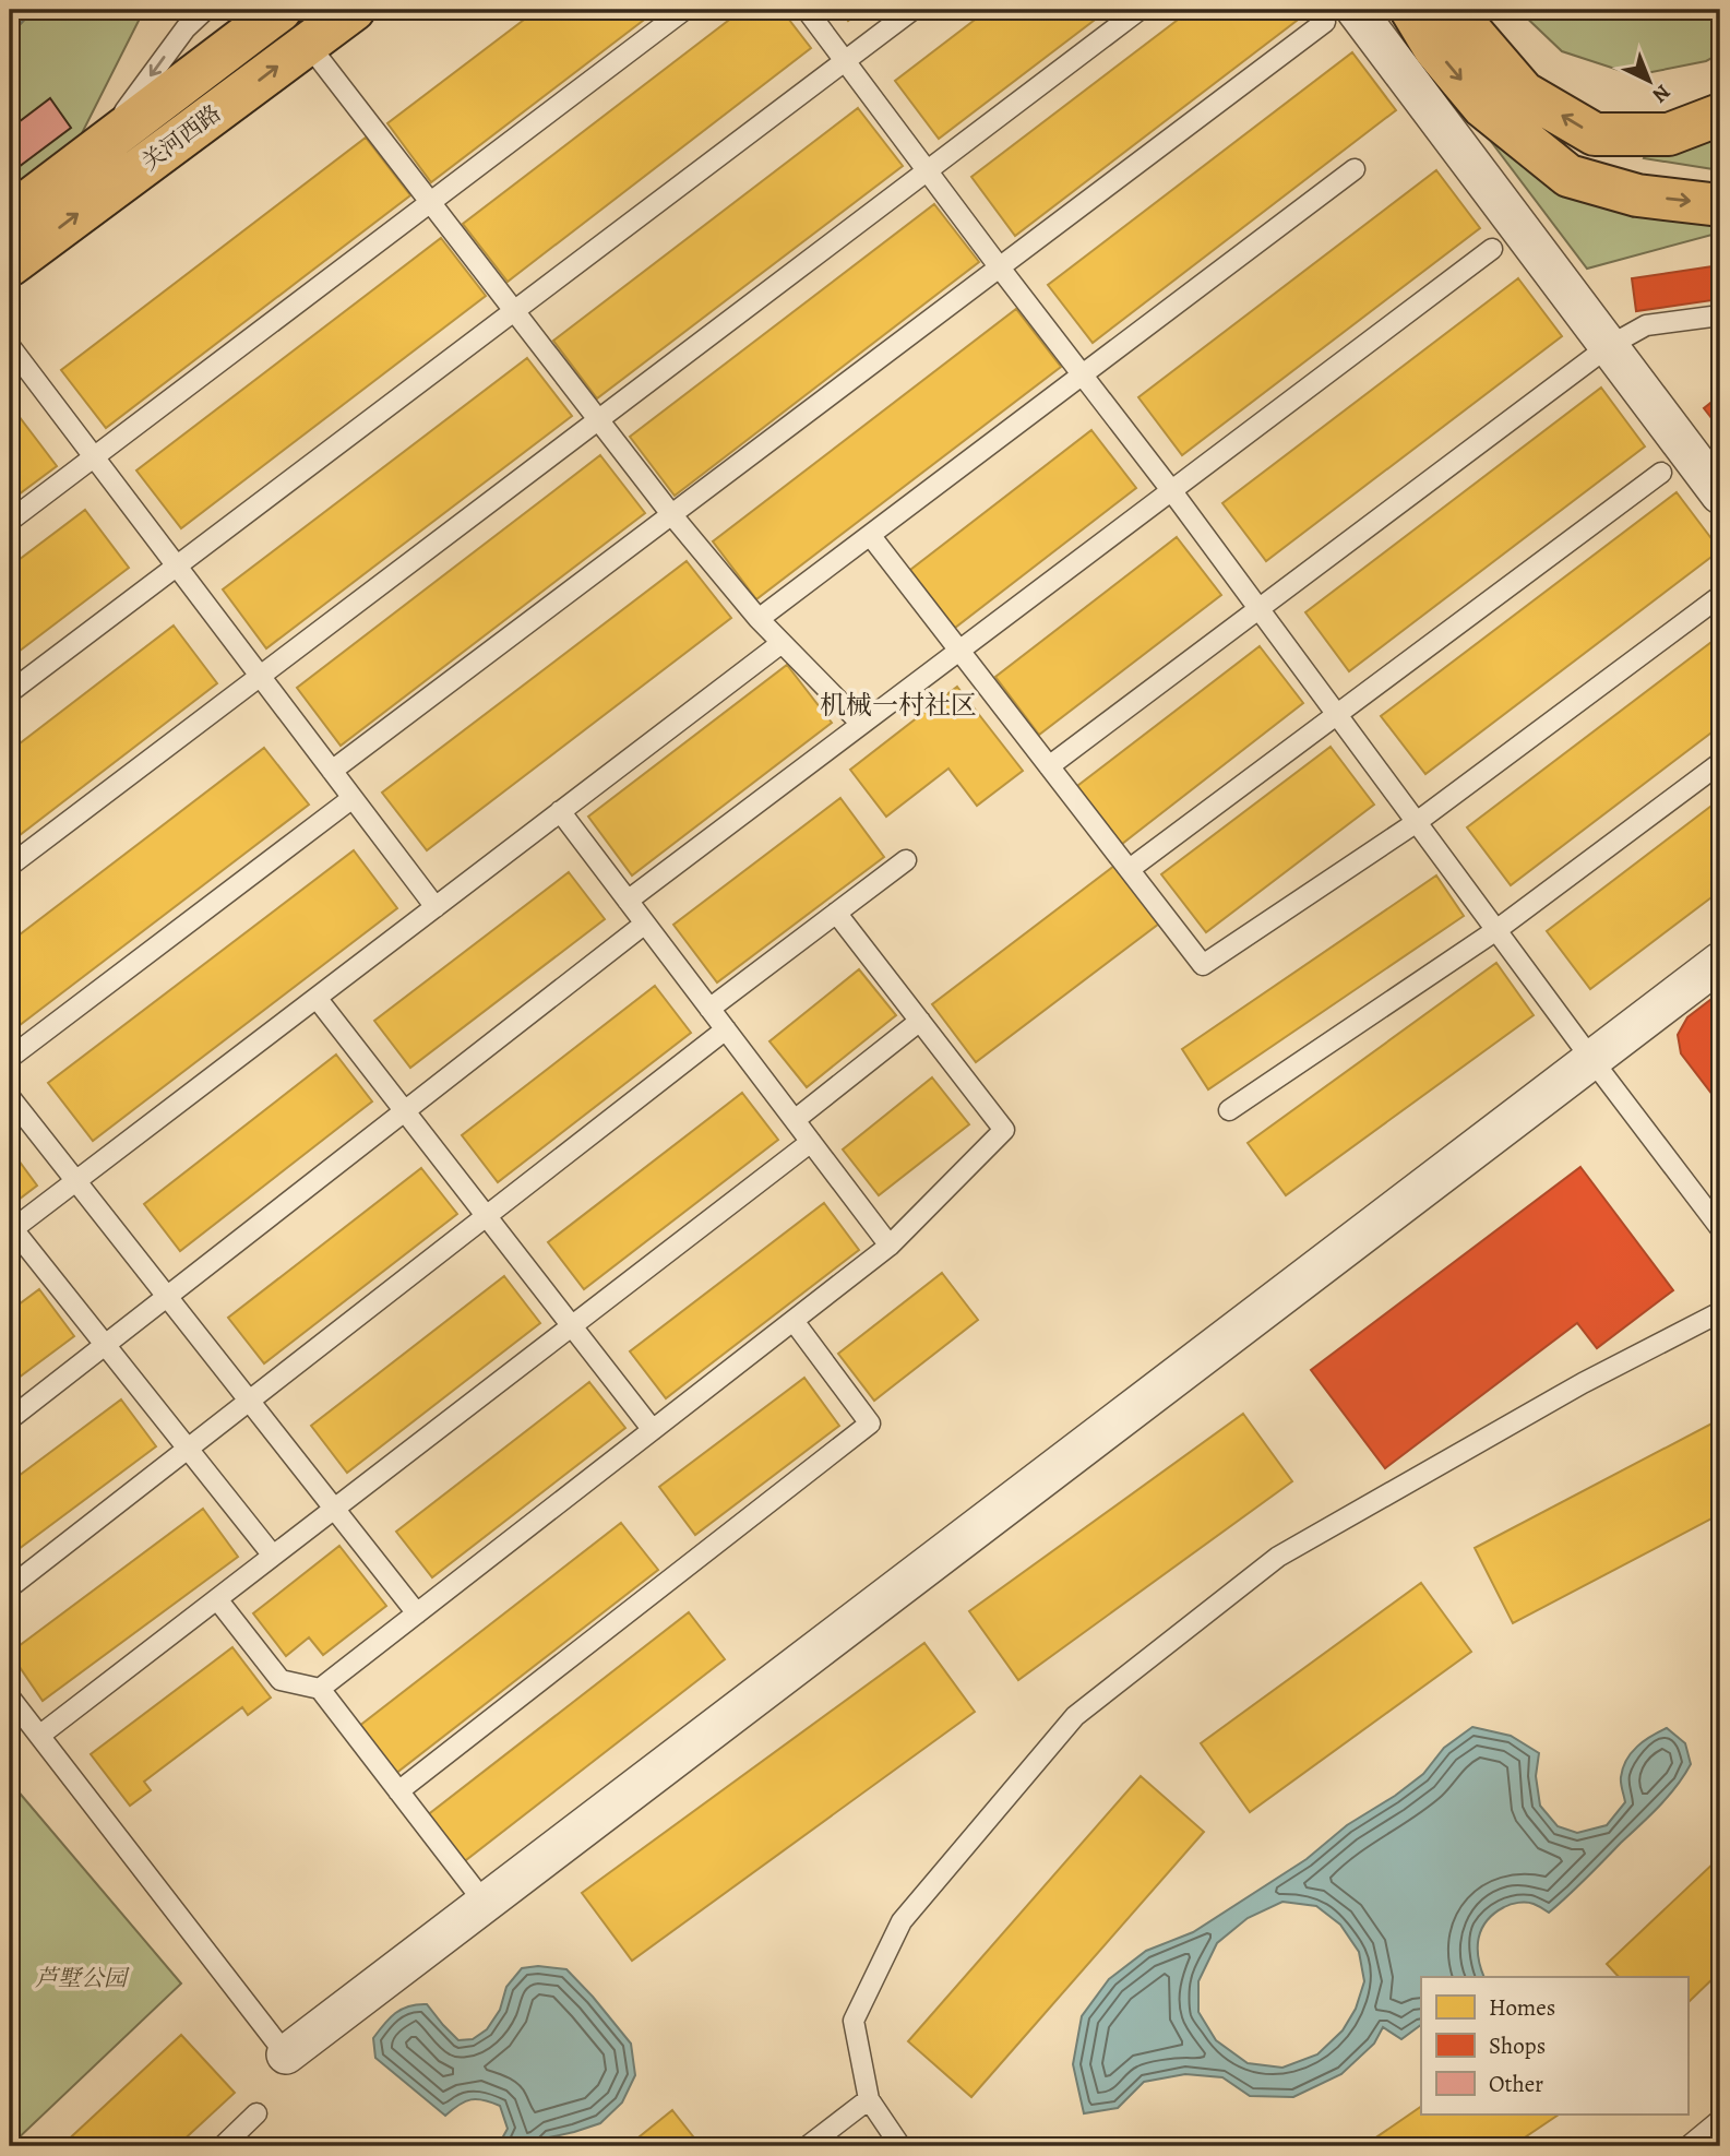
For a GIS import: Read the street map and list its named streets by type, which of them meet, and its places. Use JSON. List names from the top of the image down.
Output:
{
  "streets": {
    "main road": ["关河西路"]
  },
  "districts": ["机械一村社区"],
  "parks": ["芦墅公园"],
  "legend": ["Homes", "Shops", "Other"],
  "north": "bottom right"
}
